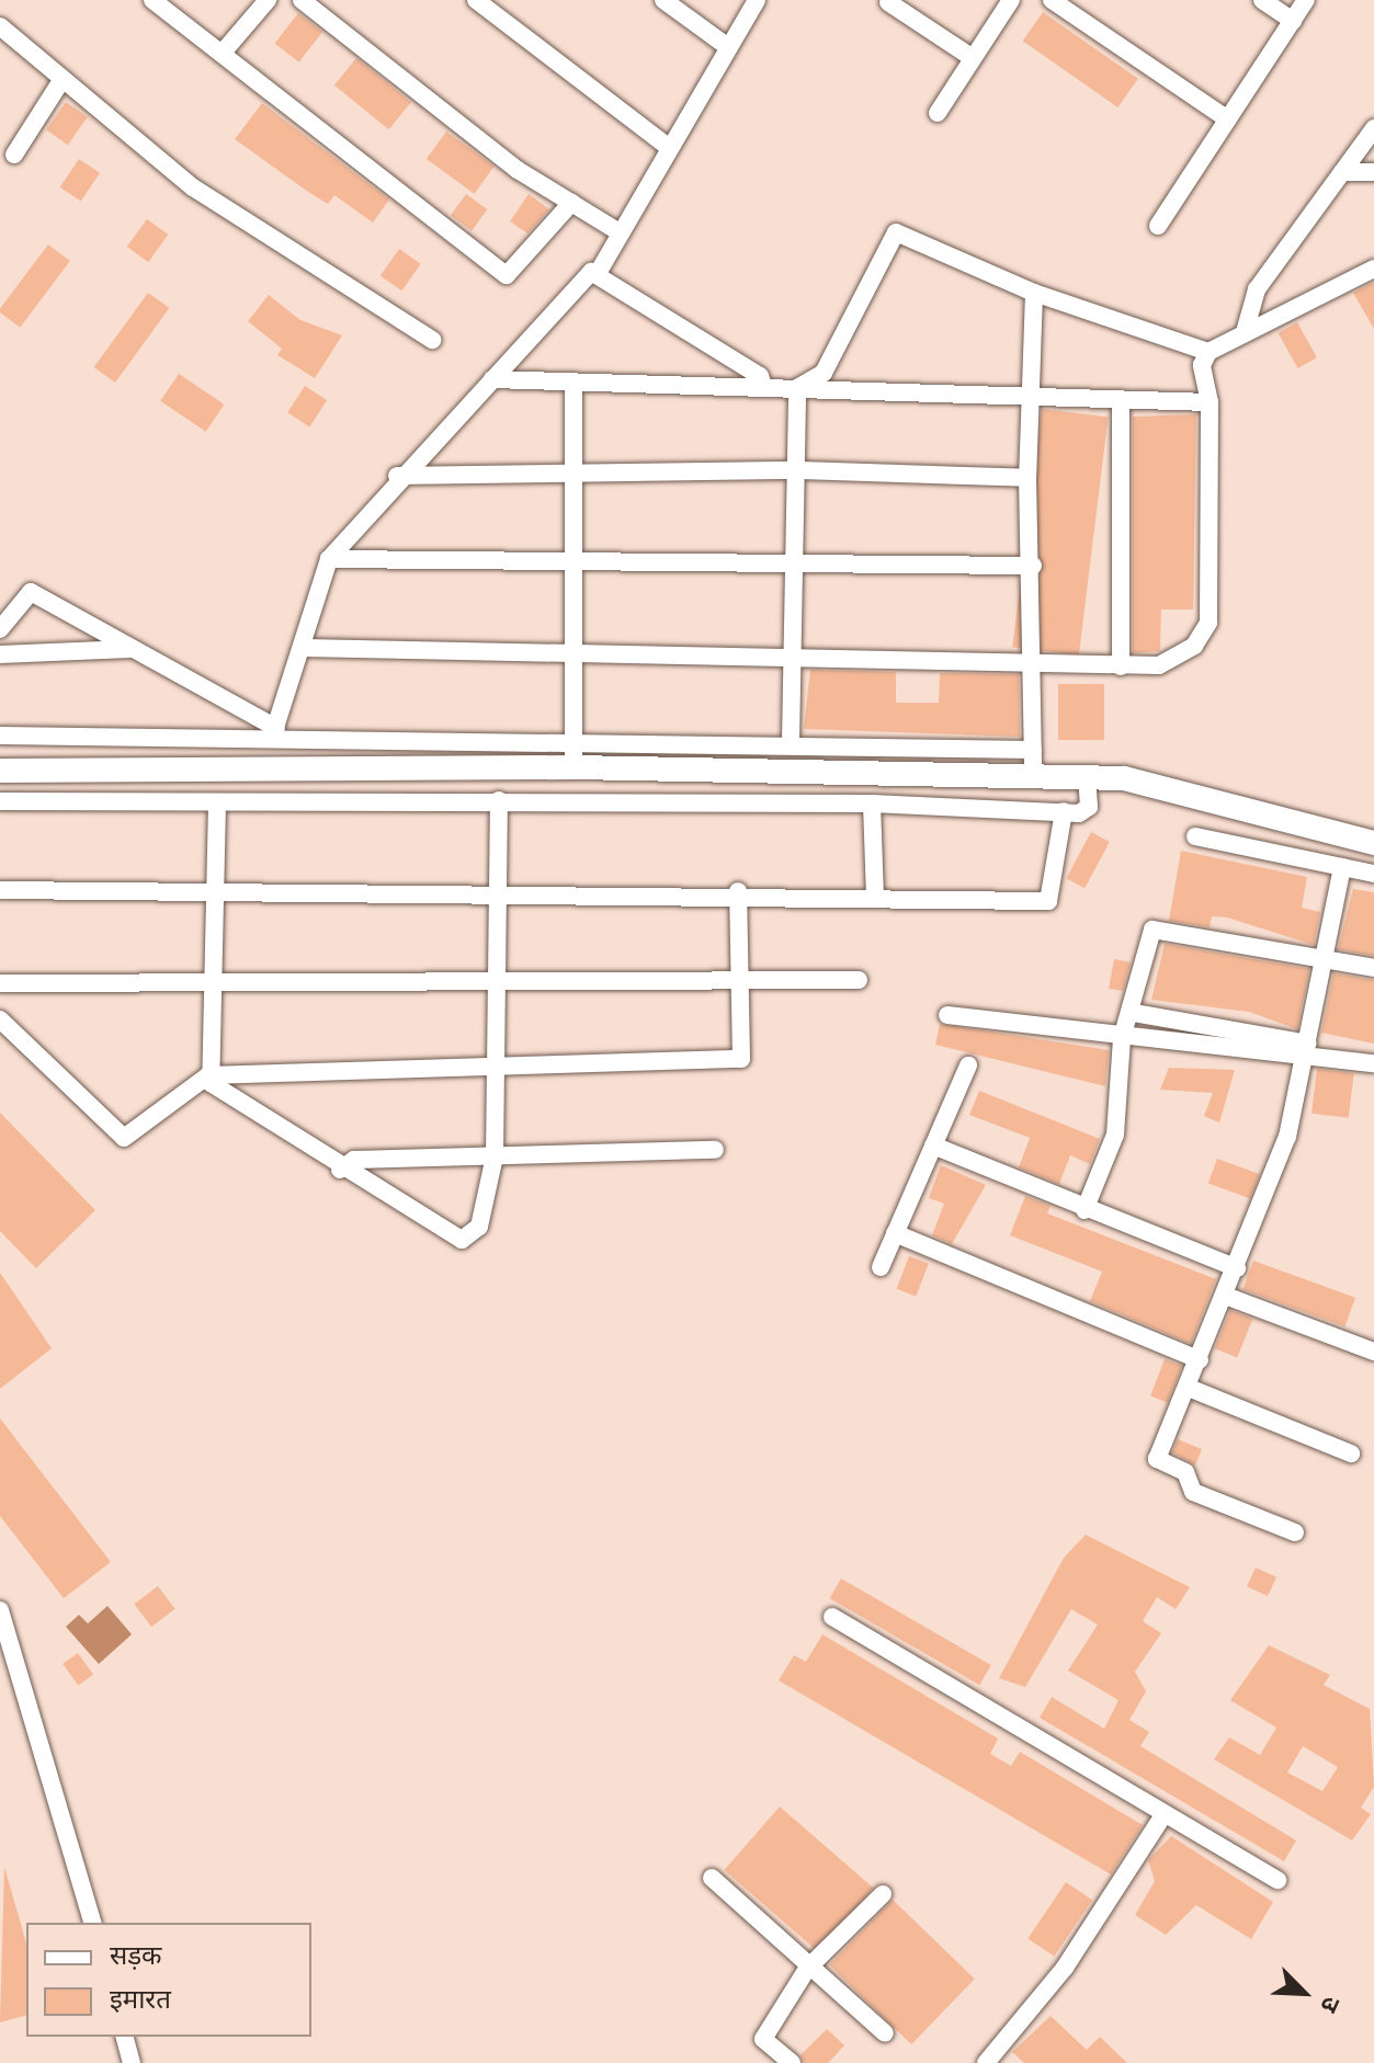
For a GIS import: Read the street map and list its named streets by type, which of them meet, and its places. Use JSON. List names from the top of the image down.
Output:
{
  "legend": ["सड़क", "इमारत"],
  "north": "bottom right"
}
